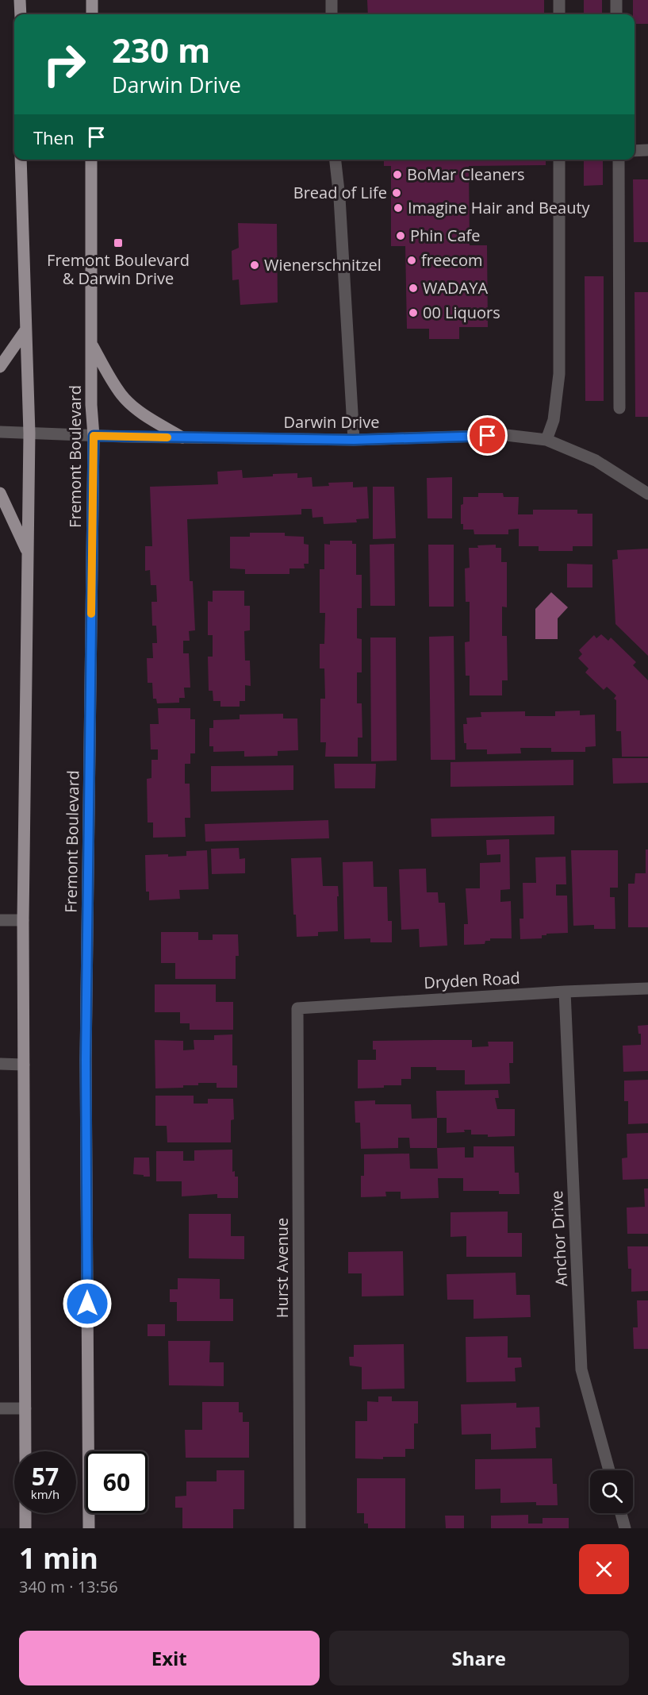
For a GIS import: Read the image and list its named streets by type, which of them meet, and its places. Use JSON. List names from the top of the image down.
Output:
{
  "streets": {
    "main road": ["Fremont Boulevard"],
    "street": [
      "Darwin Drive",
      "Dryden Road",
      "Anchor Drive",
      "Hurst Avenue"
    ]
  },
  "crossings": [
    ["Darwin Drive", "Fremont Boulevard"],
    ["Dryden Road", "Anchor Drive"],
    ["Dryden Road", "Hurst Avenue"]
  ],
  "places": {
    "other": [
      "BoMar Cleaners",
      "Bread of Life",
      "Imagine Hair and Beauty",
      "Phin Cafe",
      "freecom",
      "Wienerschnitzel",
      "WADAYA",
      "00 Liquors"
    ],
    "transit": ["Fremont Boulevard & Darwin Drive"]
  },
  "page": {
    "turn": ["230 m", "Darwin Drive"],
    "then": "Then",
    "speed": "57 km/h",
    "limit": "60",
    "heading": ["1 min", "340 m · 13:56"],
    "buttons": ["Exit", "Share"]
  }
}
